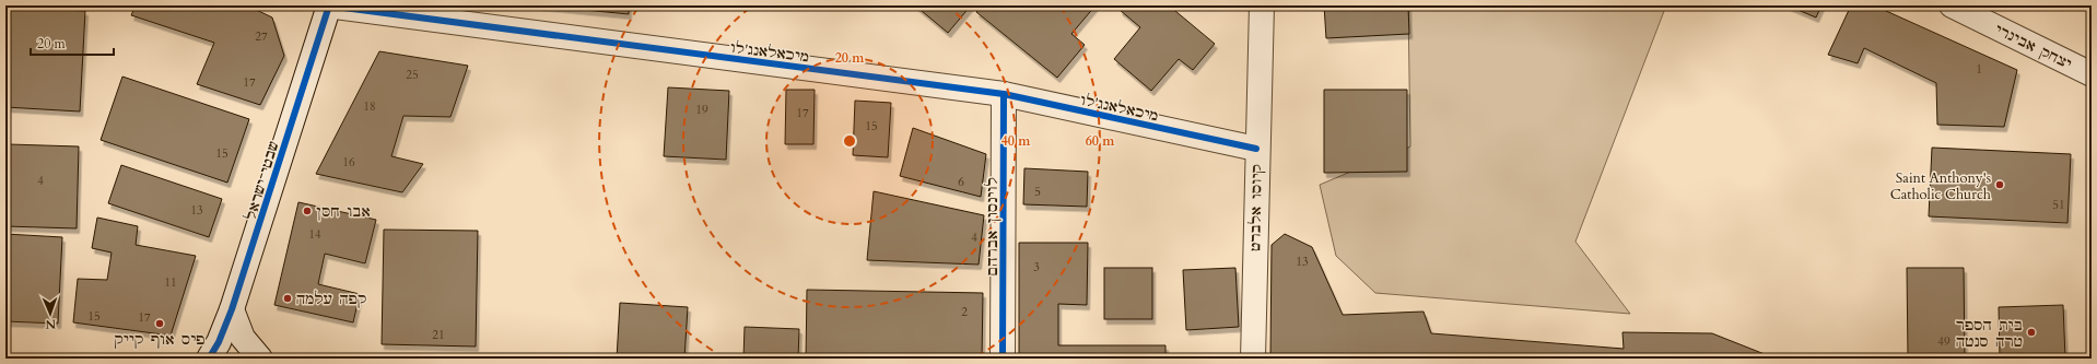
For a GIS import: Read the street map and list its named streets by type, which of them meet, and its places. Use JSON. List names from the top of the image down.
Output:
{
  "streets": {
    "street": [
      "יצחק אבינרי",
      "מיכאלאנג'לו",
      "שבטי ישראל",
      "קיוסו אלברט",
      "לוינסון אברהם"
    ]
  },
  "crossings": [
    ["מיכאלאנג'לו", "שבטי ישראל"],
    ["מיכאלאנג'לו", "קיוסו אלברט"],
    ["מיכאלאנג'לו", "לוינסון אברהם"]
  ],
  "places": [
    "Saint Anthony's Catholic Church",
    "אבו חסן",
    "קפה עלמה",
    "פיס אוף קייק",
    "בית הספר טרה סנטה"
  ],
  "house_numbers": [
    "27",
    "1",
    "25",
    "17",
    "18",
    "19",
    "17",
    "15",
    "15",
    "16",
    "4",
    "6",
    "5",
    "51",
    "13",
    "14",
    "4",
    "13",
    "3",
    "11",
    "2",
    "15",
    "17",
    "21",
    "49"
  ],
  "scale_bar": "20 m",
  "north": "bottom",
  "rings": ["20 m", "40 m", "60 m"]
}
